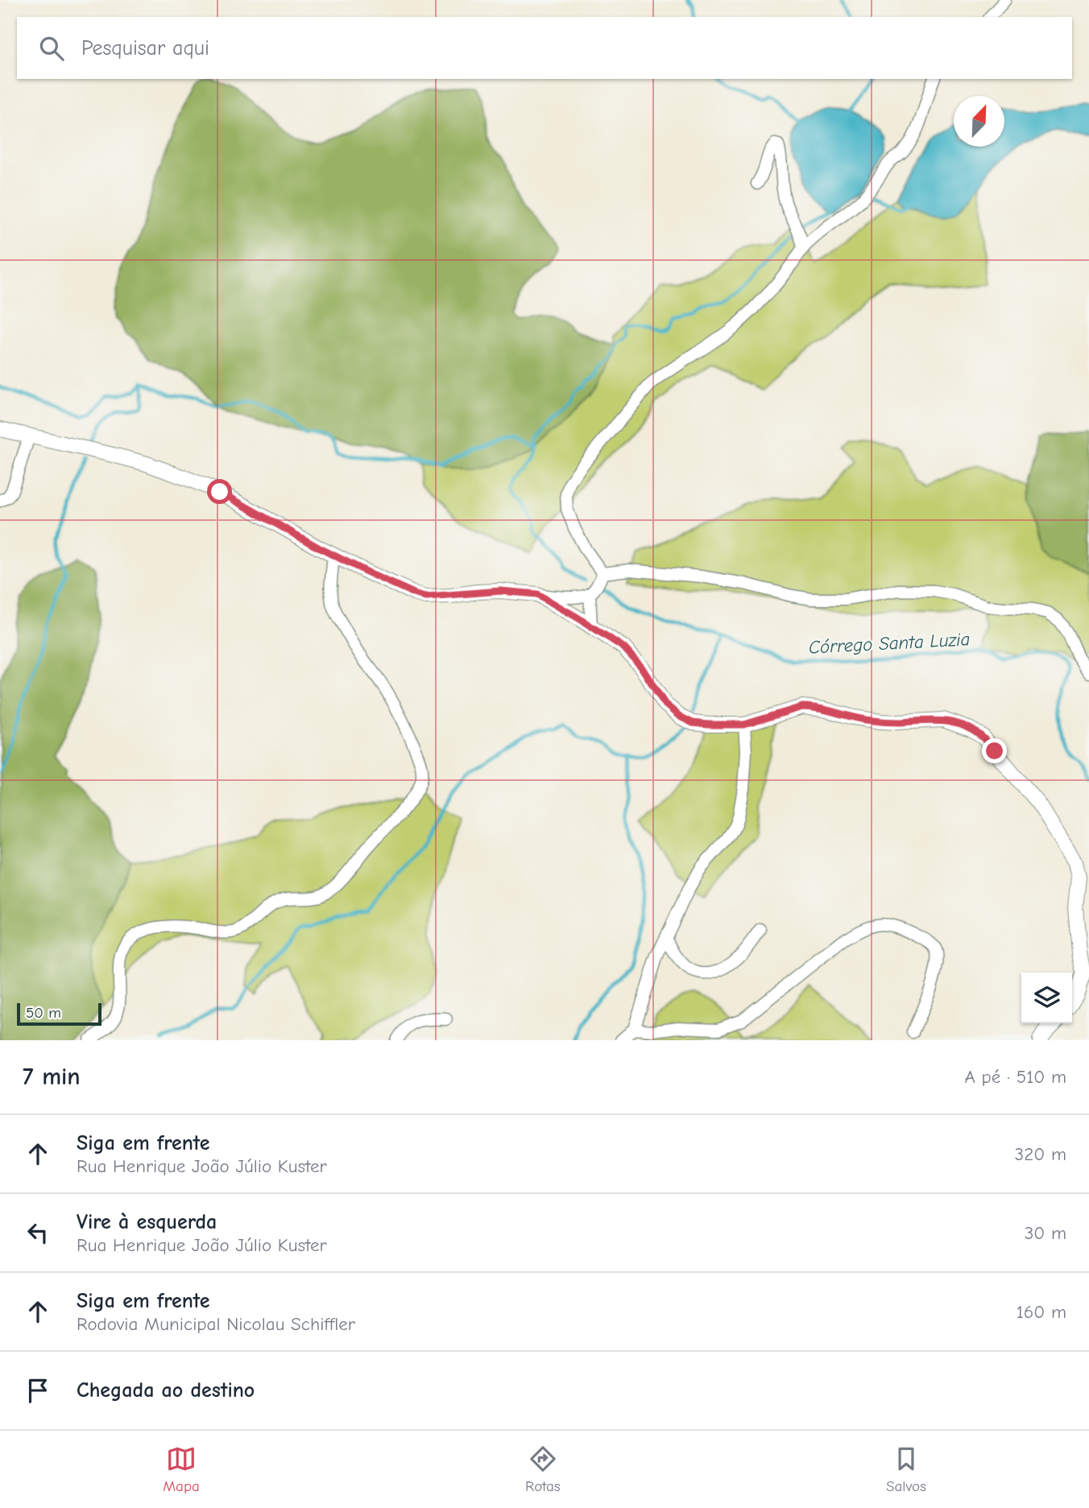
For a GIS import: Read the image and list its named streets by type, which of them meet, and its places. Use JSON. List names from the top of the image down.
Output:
{
  "water": ["Córrego Santa Luzia"],
  "scale_bar": "50 m",
  "north": "top right",
  "page": {
    "search": "Pesquisar aqui",
    "scale": "50 m",
    "heading": ["7 min", "A pé · 510 m"],
    "list": [
      ["Siga em frente", "Rua Henrique João Júlio Kuster", "320 m"],
      ["Vire à esquerda", "Rua Henrique João Júlio Kuster", "30 m"],
      ["Siga em frente", "Rodovia Municipal Nicolau Schiffler", "160 m"],
      "Chegada ao destino"
    ],
    "nav": ["Mapa", "Rotas", "Salvos"]
  }
}
